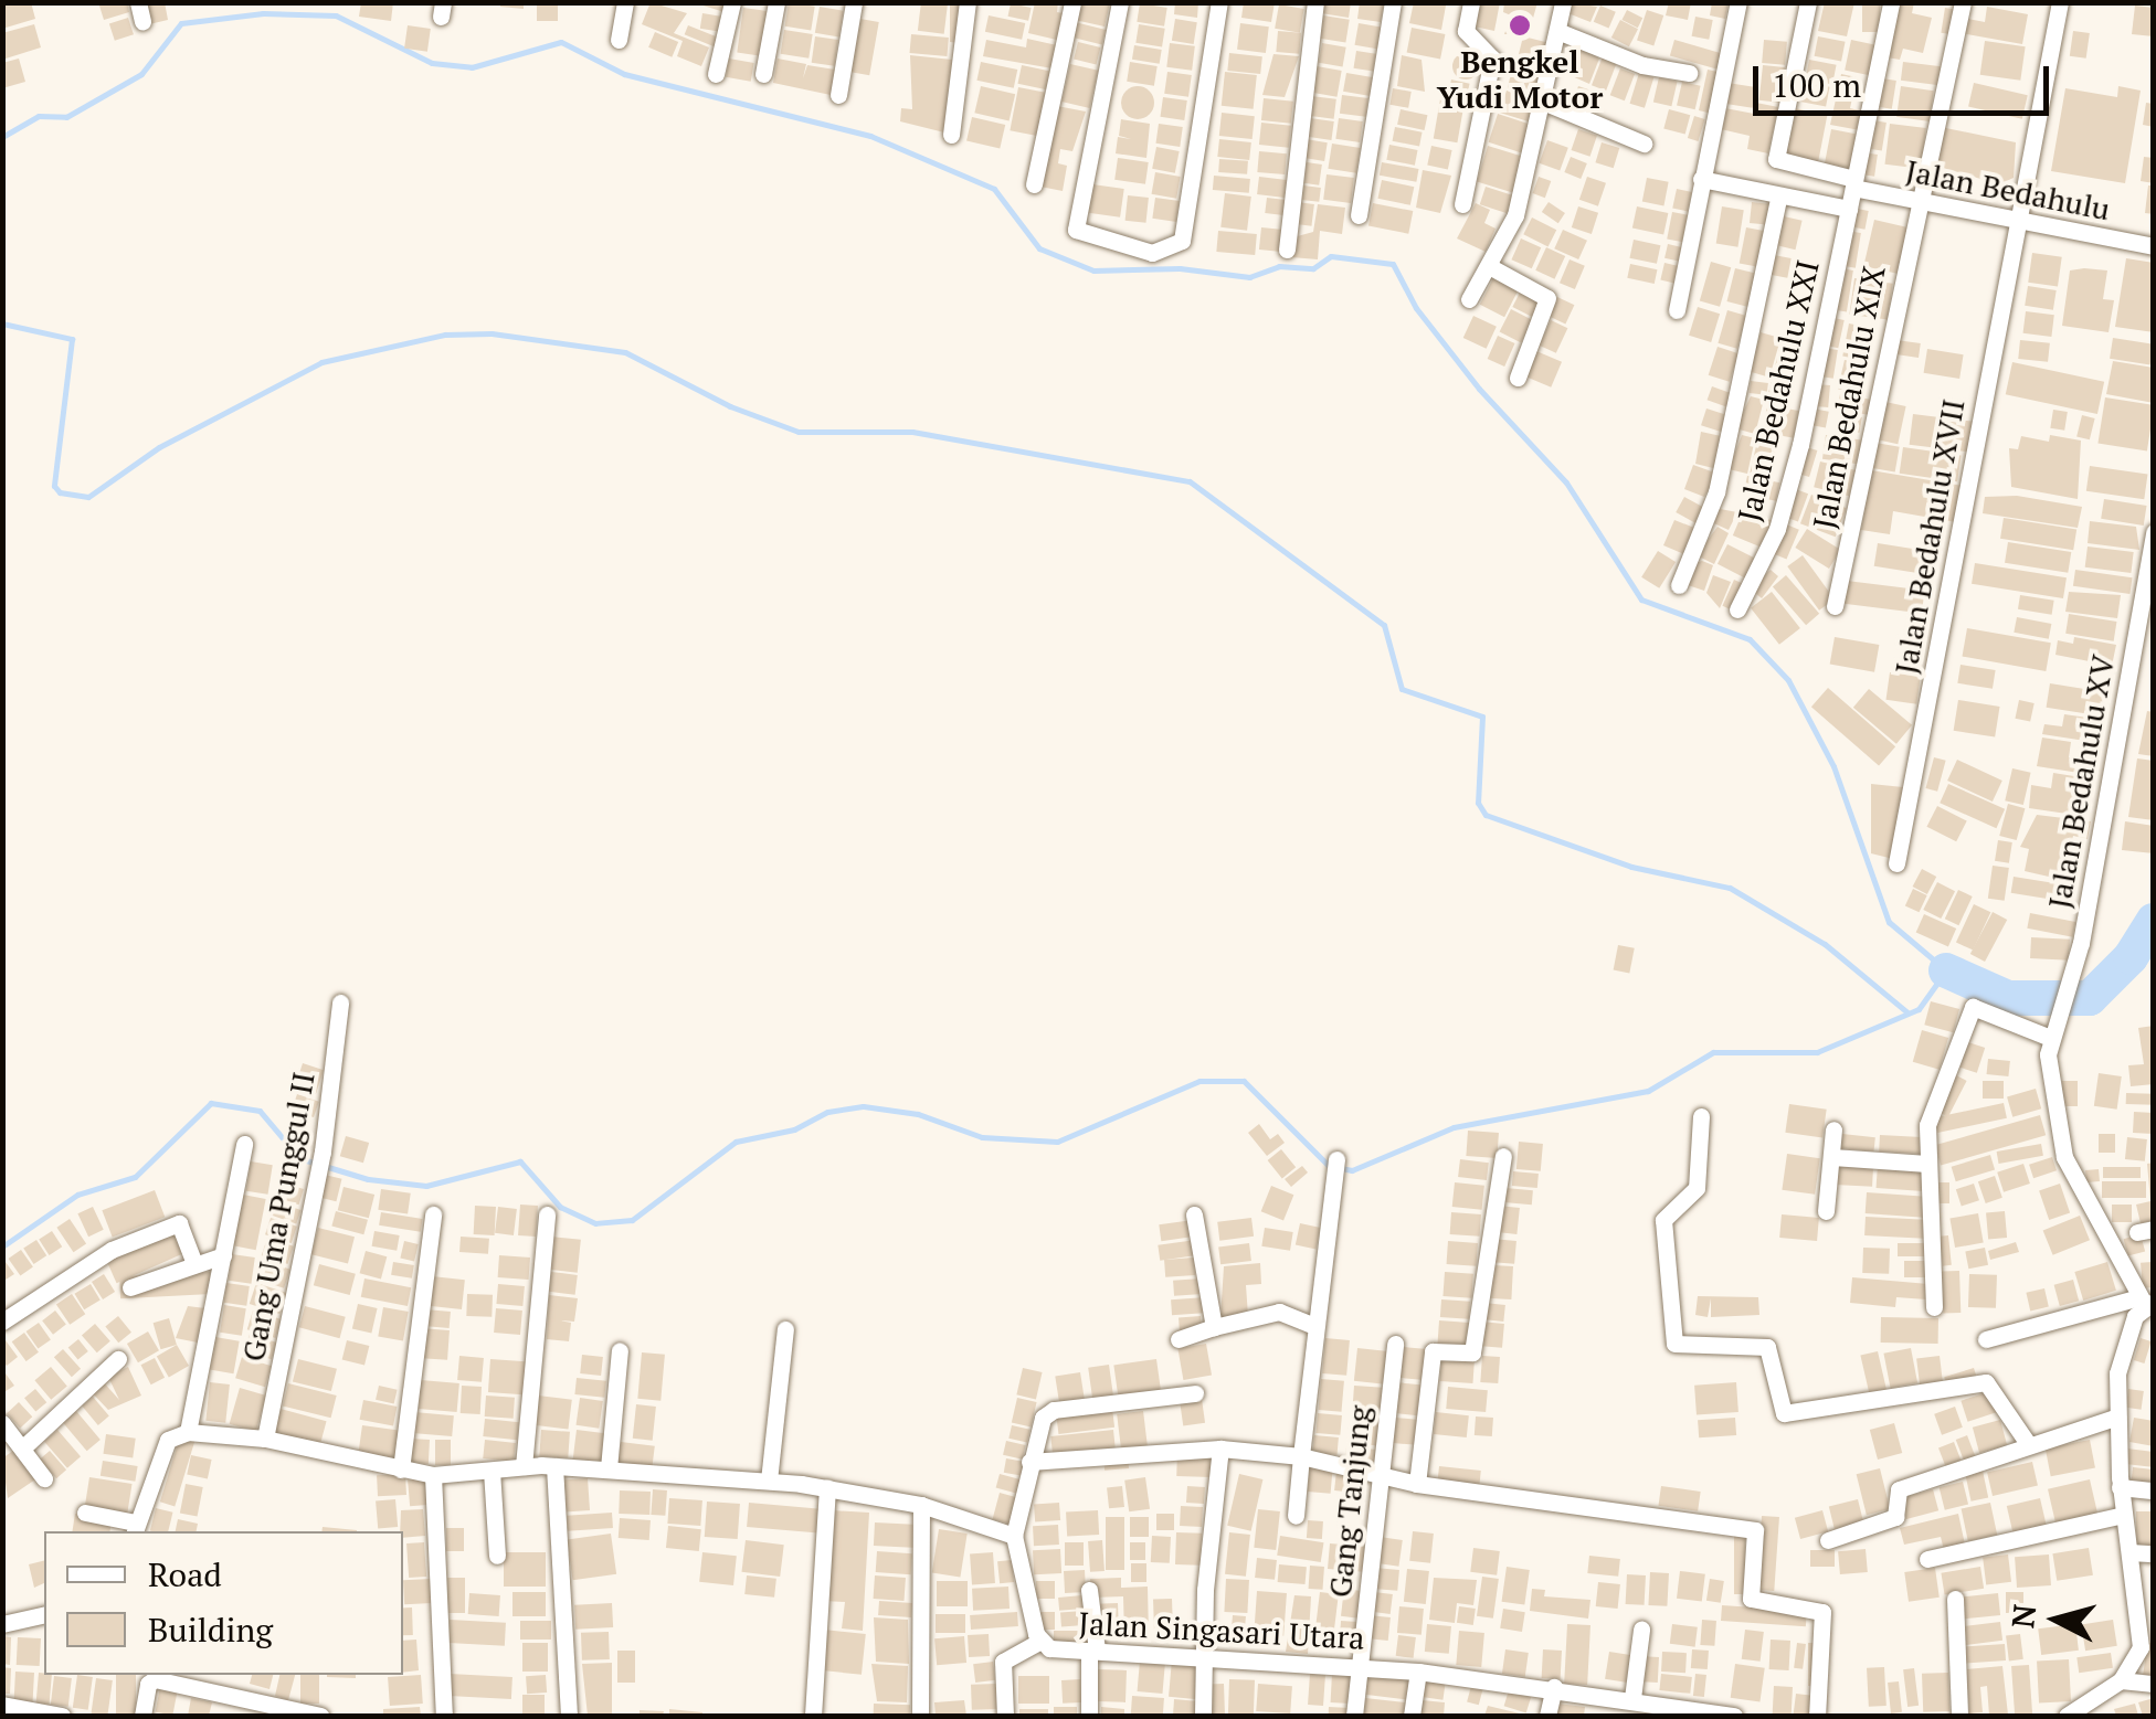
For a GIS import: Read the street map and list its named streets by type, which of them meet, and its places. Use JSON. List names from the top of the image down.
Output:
{
  "streets": {
    "street": [
      "Jalan Bedahulu",
      "Jalan Bedahulu XXI",
      "Jalan Bedahulu XIX",
      "Jalan Bedahulu XVII",
      "Jalan Bedahulu XV",
      "Gang Uma Punggul II",
      "Gang Tanjung",
      "Jalan Singasari Utara"
    ]
  },
  "crossings": [
    ["Jalan Bedahulu", "Jalan Bedahulu XXI"],
    ["Jalan Bedahulu", "Jalan Bedahulu XIX"],
    ["Jalan Bedahulu", "Jalan Bedahulu XVII"],
    ["Gang Tanjung", "Jalan Singasari Utara"]
  ],
  "places": ["Bengkel Yudi Motor"],
  "legend": ["Road", "Building"],
  "scale_bar": "100 m",
  "north": "left"
}
